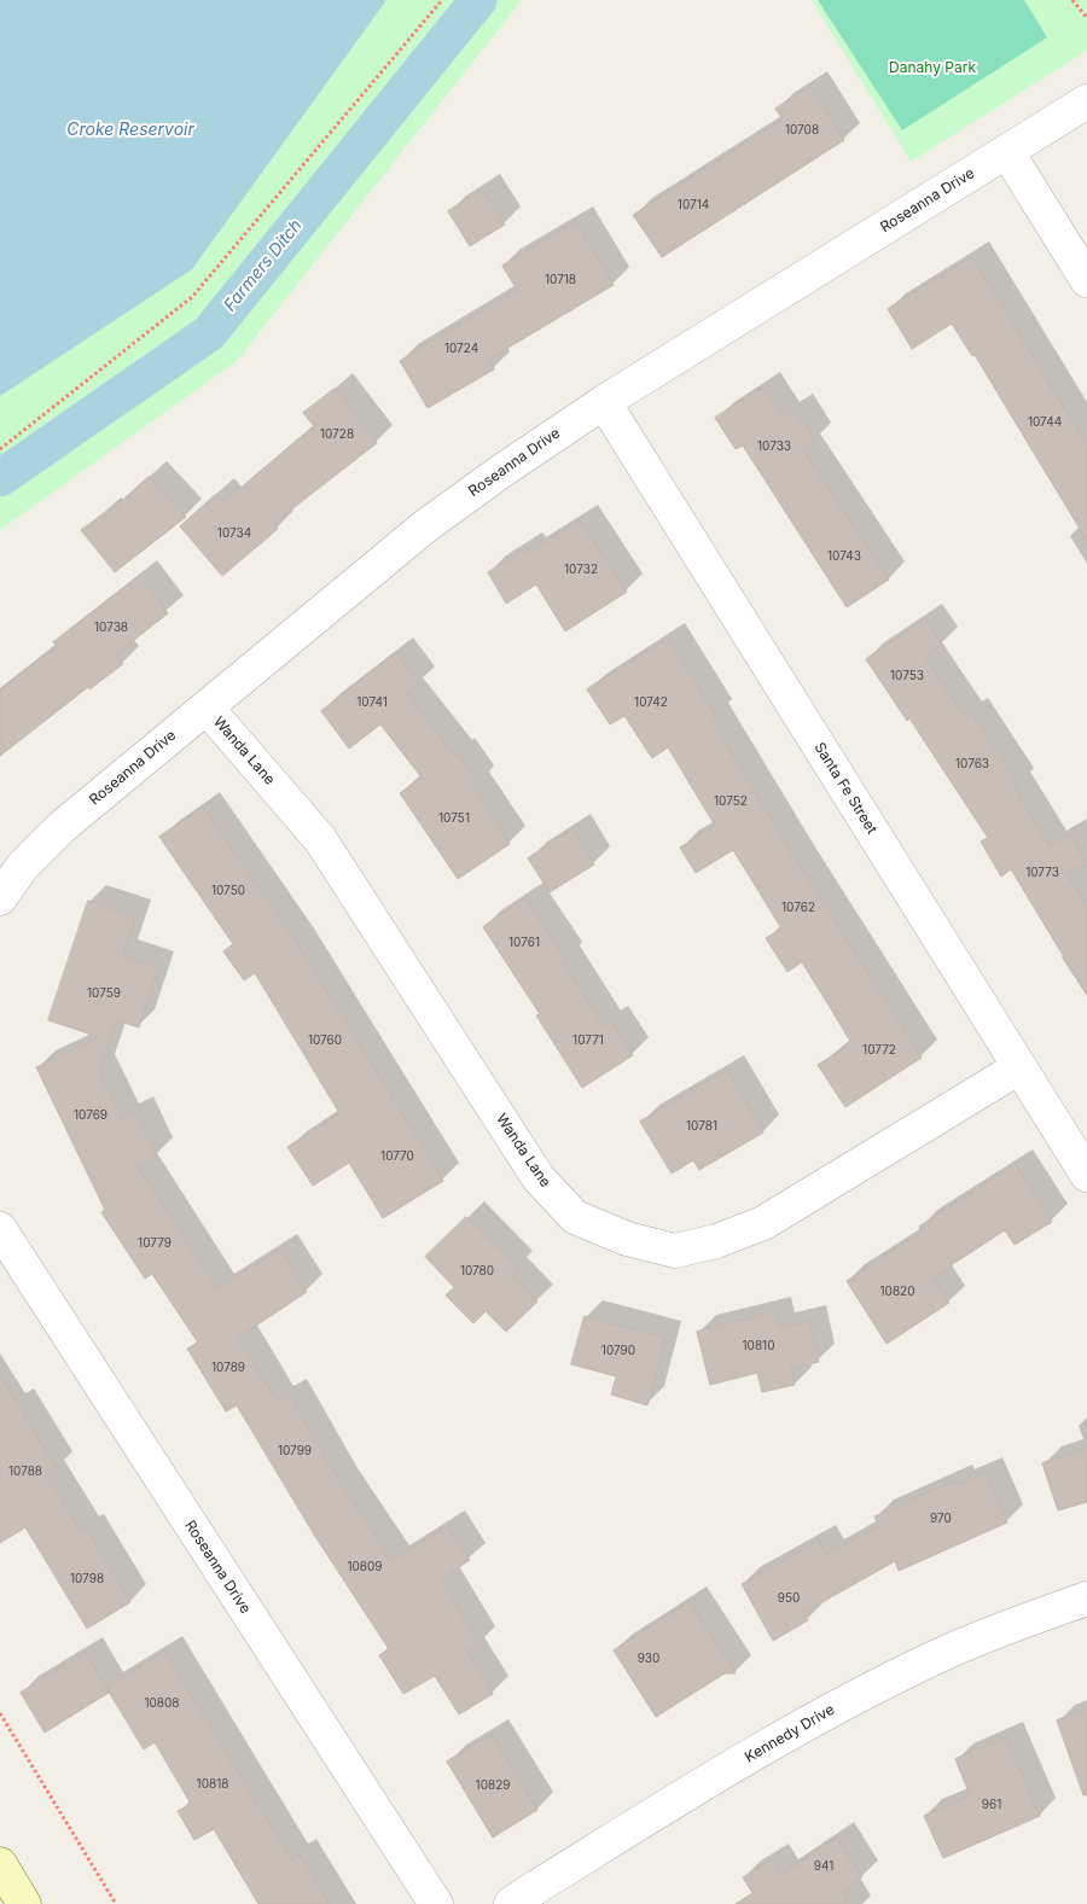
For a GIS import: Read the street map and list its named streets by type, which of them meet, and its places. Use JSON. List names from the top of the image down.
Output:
{
  "streets": {
    "street": [
      "Roseanna Drive",
      "Wanda Lane",
      "Santa Fe Street",
      "Kennedy Drive"
    ]
  },
  "crossings": [
    ["Roseanna Drive", "Wanda Lane"],
    ["Roseanna Drive", "Santa Fe Street"],
    ["Wanda Lane", "Santa Fe Street"]
  ],
  "water": ["Croke Reservoir", "Farmers Ditch"],
  "parks": ["Danahy Park"],
  "house_numbers": [
    "10708",
    "10714",
    "10718",
    "10724",
    "10744",
    "10728",
    "10733",
    "10734",
    "10743",
    "10732",
    "10738",
    "10753",
    "10741",
    "10742",
    "10763",
    "10752",
    "10751",
    "10773",
    "10750",
    "10762",
    "10761",
    "10759",
    "10760",
    "10771",
    "10772",
    "10769",
    "10781",
    "10770",
    "10779",
    "10780",
    "10820",
    "10810",
    "10790",
    "10789",
    "10799",
    "10788",
    "970",
    "10809",
    "10798",
    "950",
    "930",
    "10808",
    "10818",
    "10829",
    "961",
    "941"
  ]
}
